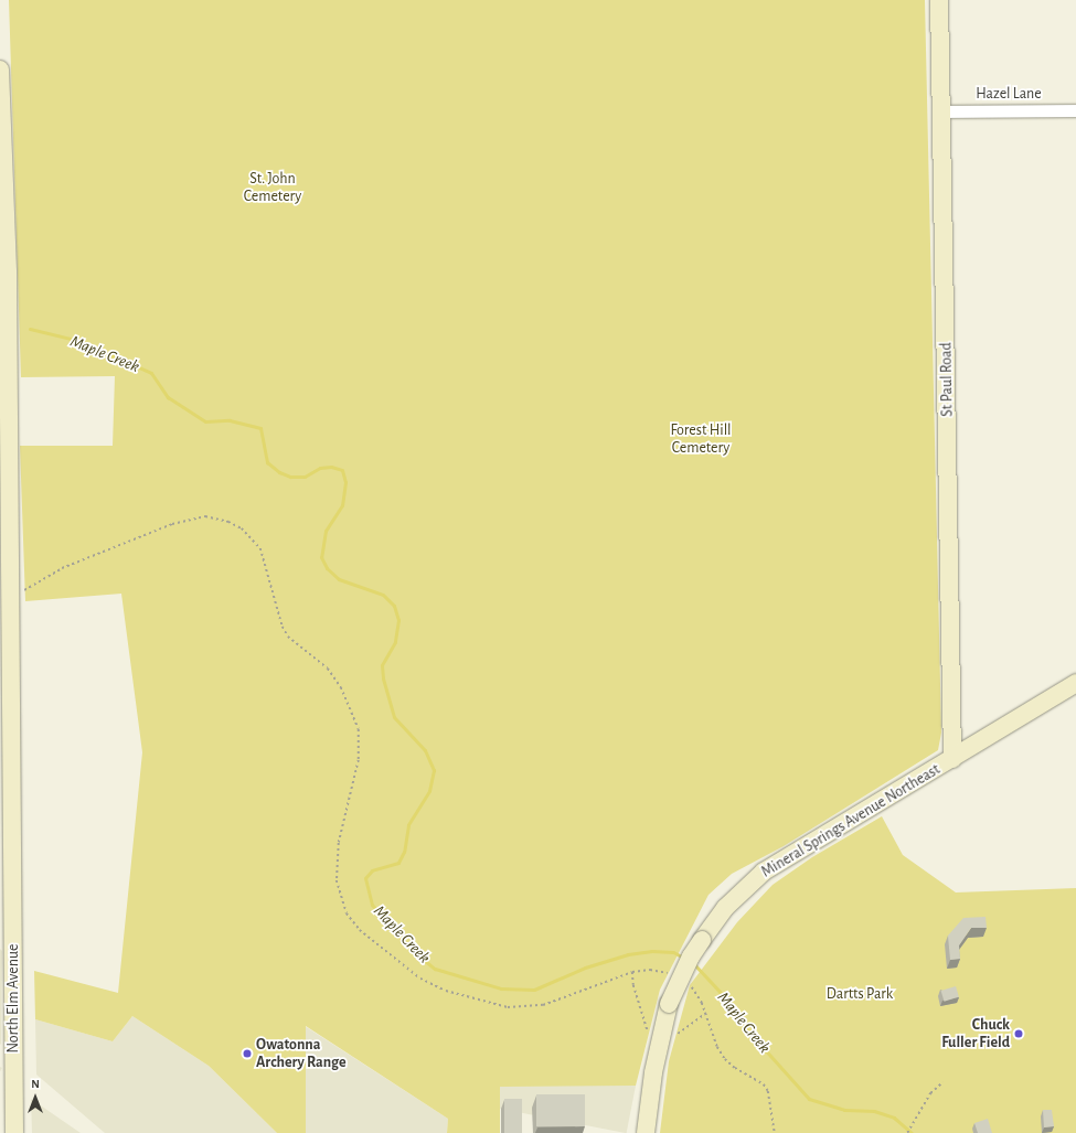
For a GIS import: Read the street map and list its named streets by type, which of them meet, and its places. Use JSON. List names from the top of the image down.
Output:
{
  "streets": {
    "street": [
      "Hazel Lane",
      "St Paul Road",
      "Mineral Springs Avenue Northeast",
      "North Elm Avenue"
    ]
  },
  "crossings": [
    ["Hazel Lane", "St Paul Road"],
    ["St Paul Road", "Mineral Springs Avenue Northeast"]
  ],
  "water": ["Maple Creek"],
  "parks": ["St. John Cemetery", "Forest Hill Cemetery", "Dartts Park"],
  "places": ["Chuck Fuller Field", "Owatonna Archery Range"],
  "north": "top"
}
